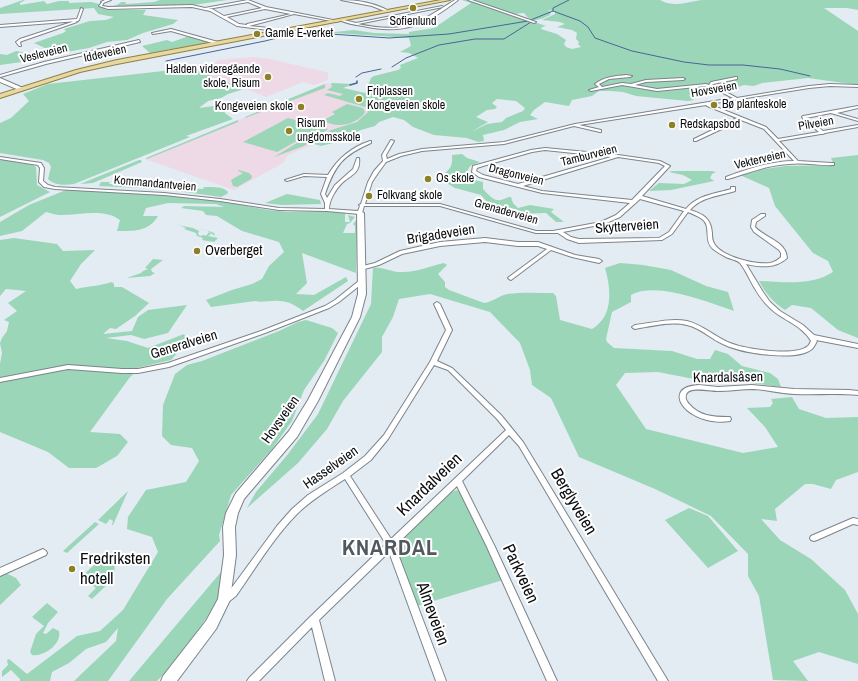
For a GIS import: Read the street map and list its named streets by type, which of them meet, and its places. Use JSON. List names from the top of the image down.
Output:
{
  "streets": {
    "main road": ["Iddeveien"],
    "street": [
      "Vesleveien",
      "Hovsveien",
      "Pilveien",
      "Tamburveien",
      "Vekterveien",
      "Dragonveien",
      "Kommandantveien",
      "Grenaderveien",
      "Skytterveien",
      "Brigadeveien",
      "Generalveien",
      "Knardalsåsen",
      "Hasselveien",
      "Knardalveien",
      "Berglyveien",
      "Parkveien",
      "Almeveien"
    ]
  },
  "crossings": [
    ["Hovsveien", "Vekterveien"],
    ["Hovsveien", "Kommandantveien"],
    ["Hovsveien", "Grenaderveien"],
    ["Hovsveien", "Brigadeveien"],
    ["Hovsveien", "Generalveien"],
    ["Hovsveien", "Hasselveien"],
    ["Pilveien", "Vekterveien"],
    ["Tamburveien", "Dragonveien"],
    ["Tamburveien", "Grenaderveien"],
    ["Dragonveien", "Grenaderveien"],
    ["Kommandantveien", "Grenaderveien"],
    ["Grenaderveien", "Skytterveien"],
    ["Hasselveien", "Berglyveien"],
    ["Hasselveien", "Almeveien"],
    ["Knardalveien", "Berglyveien"],
    ["Knardalveien", "Parkveien"],
    ["Knardalveien", "Almeveien"]
  ],
  "districts": ["KNARDAL"],
  "places": [
    "Sofienlund",
    "Gamle E-verket",
    "Halden videregående skole, Risum",
    "Friplassen Kongeveien skole",
    "Bø planteskole",
    "Kongeveien skole",
    "Redskapsbod",
    "Risum ungdomsskole",
    "Os skole",
    "Folkvang skole",
    "Overberget",
    "Fredriksten hotell"
  ]
}
